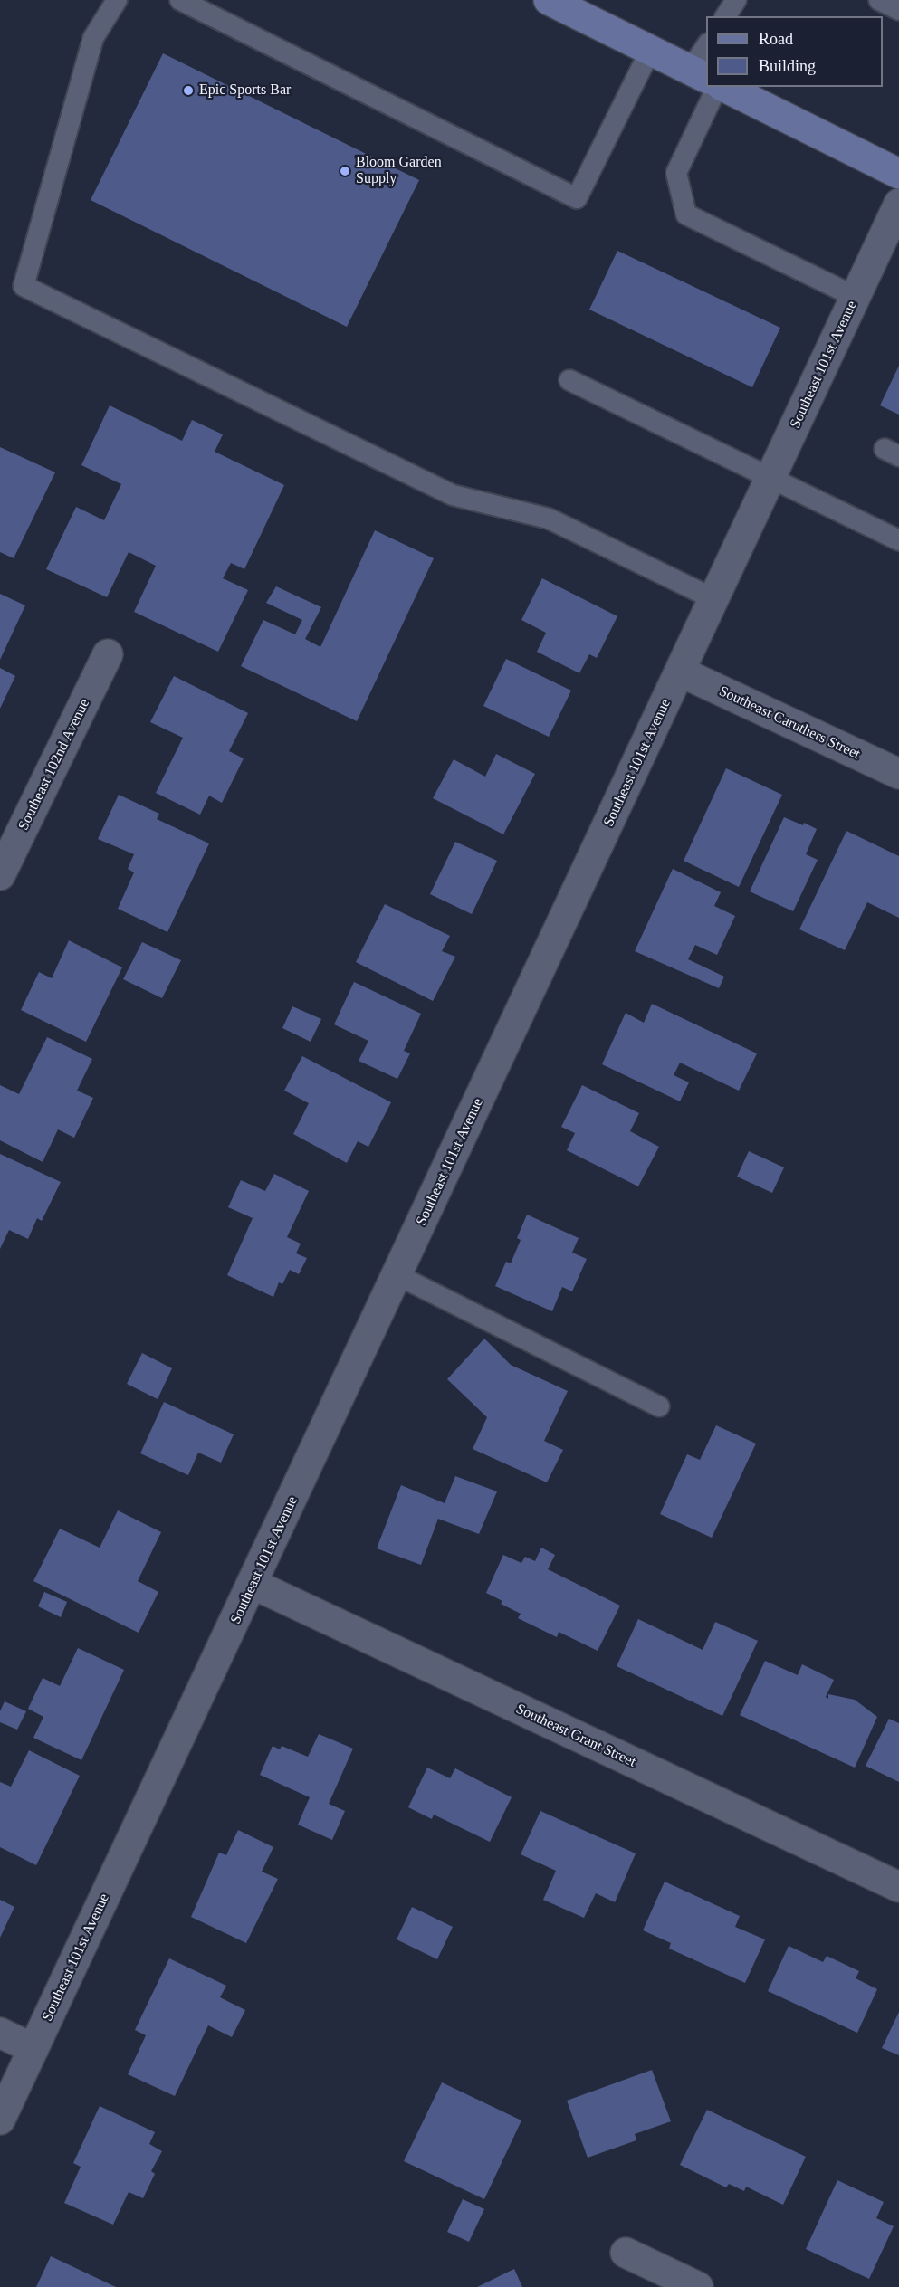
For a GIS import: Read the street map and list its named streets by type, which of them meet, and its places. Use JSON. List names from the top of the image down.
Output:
{
  "streets": {
    "street": [
      "Southeast 101st Avenue",
      "Southeast Caruthers Street",
      "Southeast 102nd Avenue",
      "Southeast Grant Street"
    ]
  },
  "crossings": [
    ["Southeast 101st Avenue", "Southeast Caruthers Street"],
    ["Southeast 101st Avenue", "Southeast Grant Street"]
  ],
  "places": ["Epic Sports Bar", "Bloom Garden Supply"],
  "legend": ["Road", "Building"]
}
